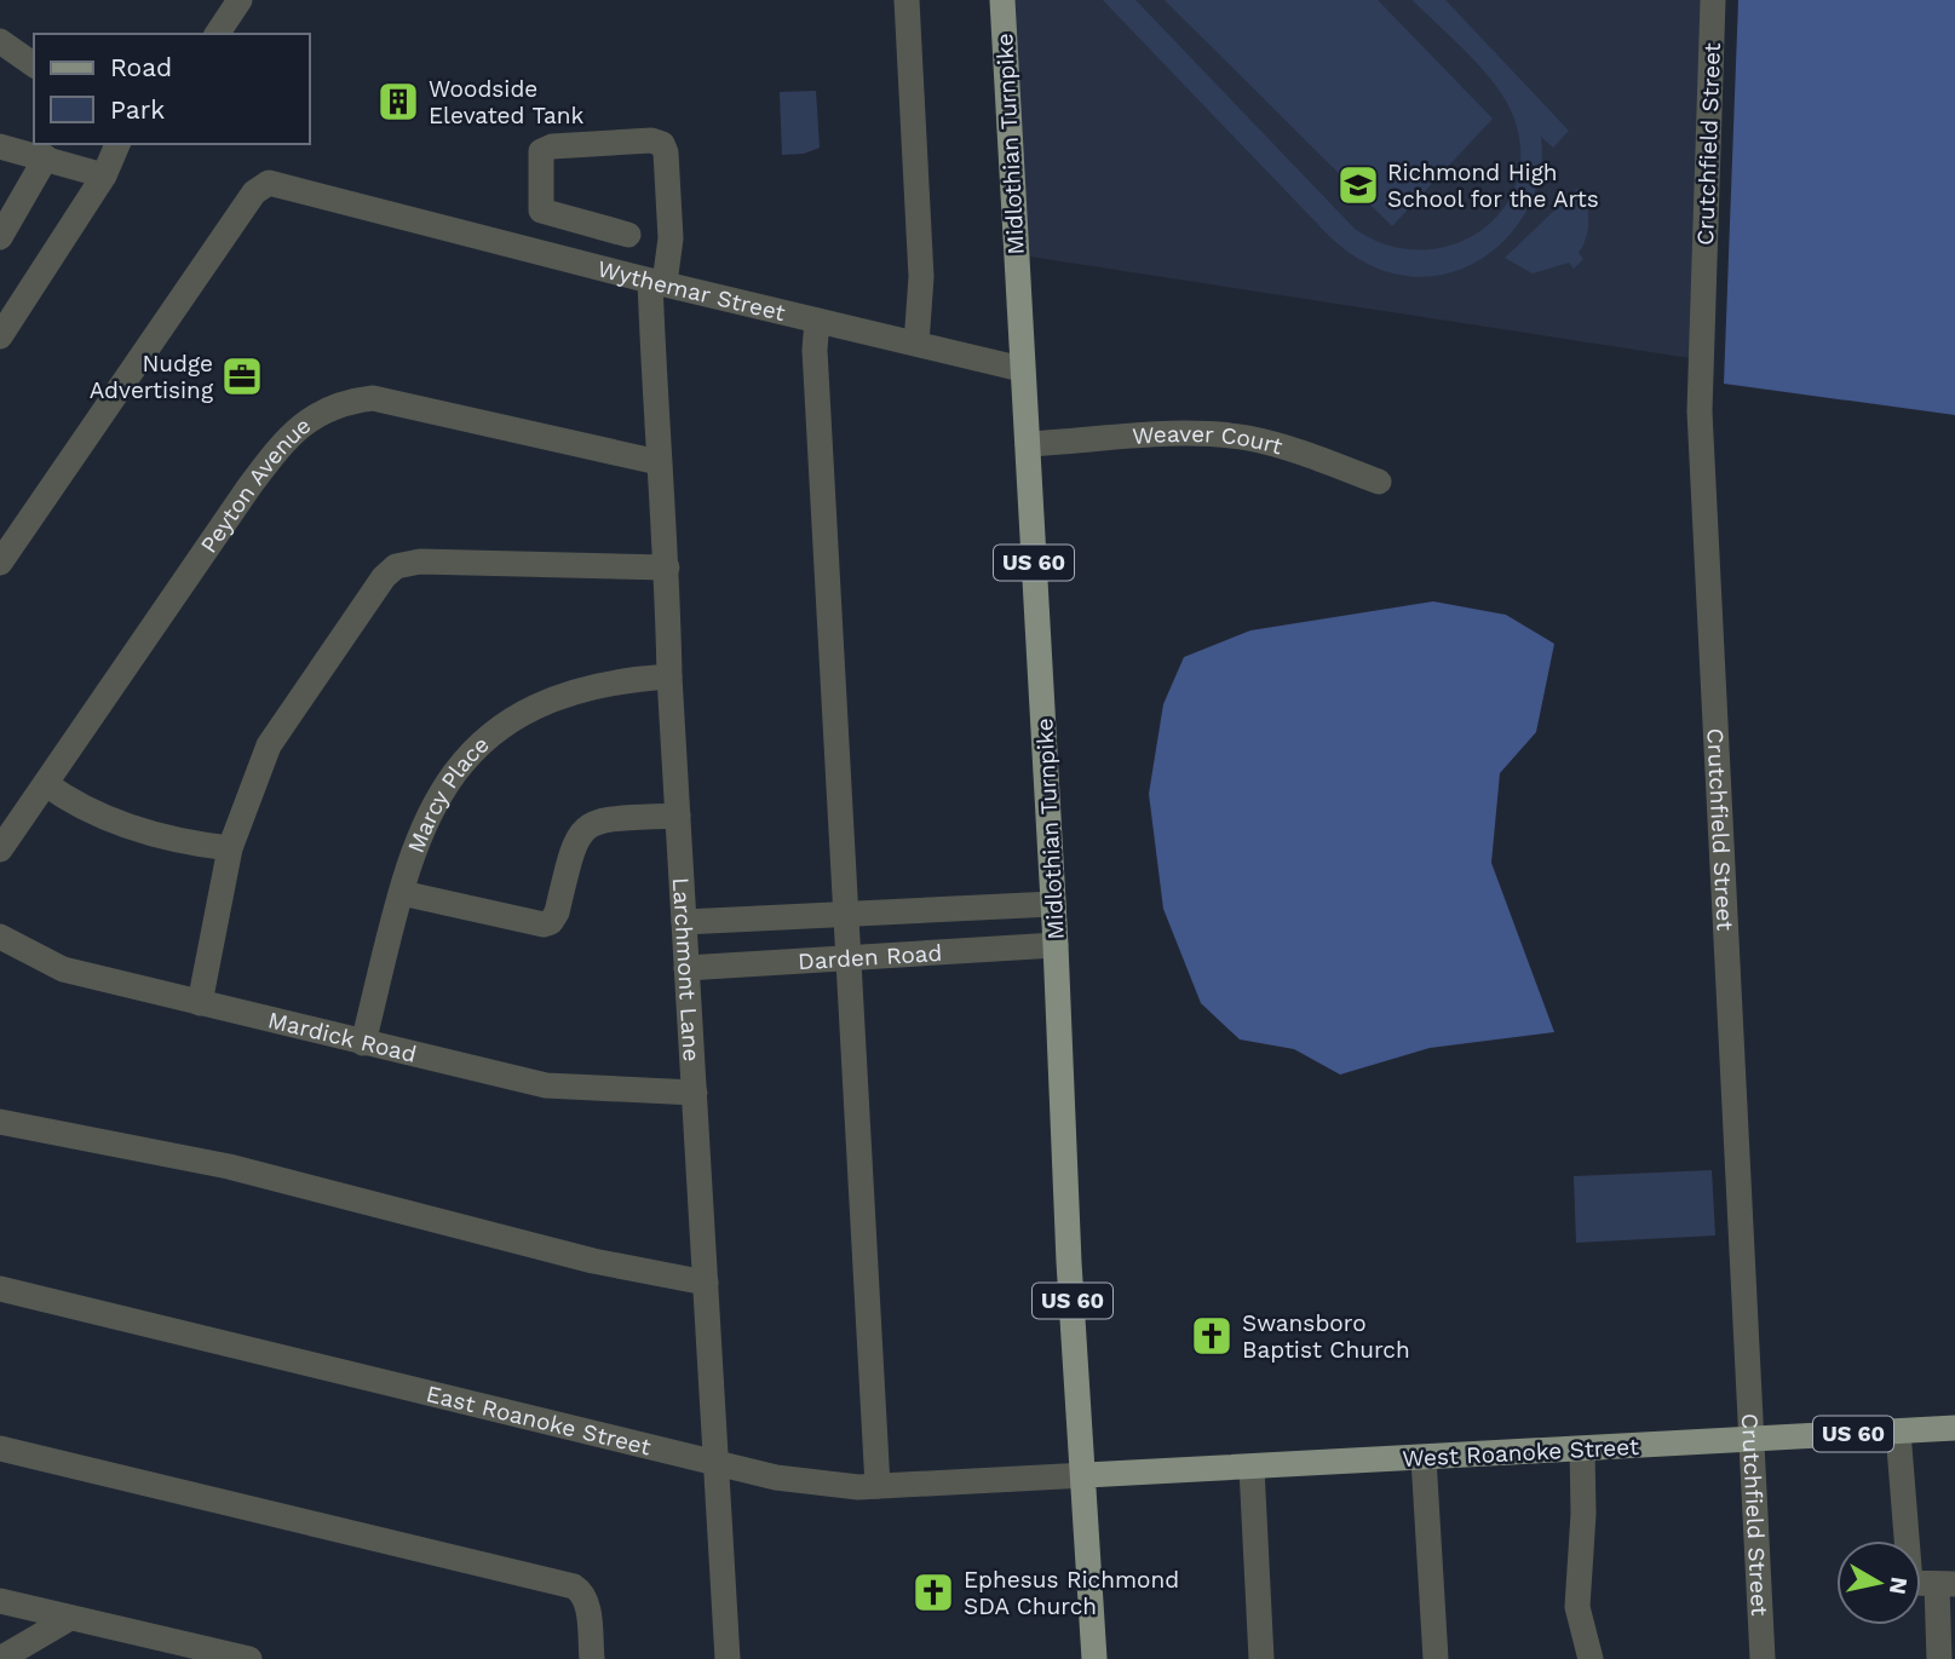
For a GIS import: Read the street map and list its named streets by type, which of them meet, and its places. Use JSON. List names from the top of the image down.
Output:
{
  "streets": {
    "main road": ["Midlothian Turnpike", "US 60", "West Roanoke Street"],
    "street": [
      "Crutchfield Street",
      "Wythemar Street",
      "Weaver Court",
      "Peyton Avenue",
      "Marcy Place",
      "Darden Road",
      "Larchmont Lane",
      "Mardick Road",
      "East Roanoke Street"
    ]
  },
  "crossings": [
    ["Midlothian Turnpike", "Wythemar Street"],
    ["Midlothian Turnpike", "Weaver Court"],
    ["Midlothian Turnpike", "Darden Road"],
    ["Midlothian Turnpike", "East Roanoke Street"],
    ["Midlothian Turnpike", "West Roanoke Street"],
    ["Crutchfield Street", "West Roanoke Street"],
    ["Wythemar Street", "Larchmont Lane"],
    ["Peyton Avenue", "Larchmont Lane"],
    ["Marcy Place", "Larchmont Lane"],
    ["Marcy Place", "Mardick Road"],
    ["Darden Road", "Larchmont Lane"],
    ["Larchmont Lane", "Mardick Road"],
    ["Larchmont Lane", "East Roanoke Street"],
    ["East Roanoke Street", "West Roanoke Street"]
  ],
  "places": {
    "building": ["Woodside Elevated Tank"],
    "school or university": ["Richmond High School for the Arts"],
    "office": ["Nudge Advertising"],
    "church": ["Swansboro Baptist Church", "Ephesus Richmond SDA Church"]
  },
  "legend": ["Road", "Park"],
  "north": "right"
}
